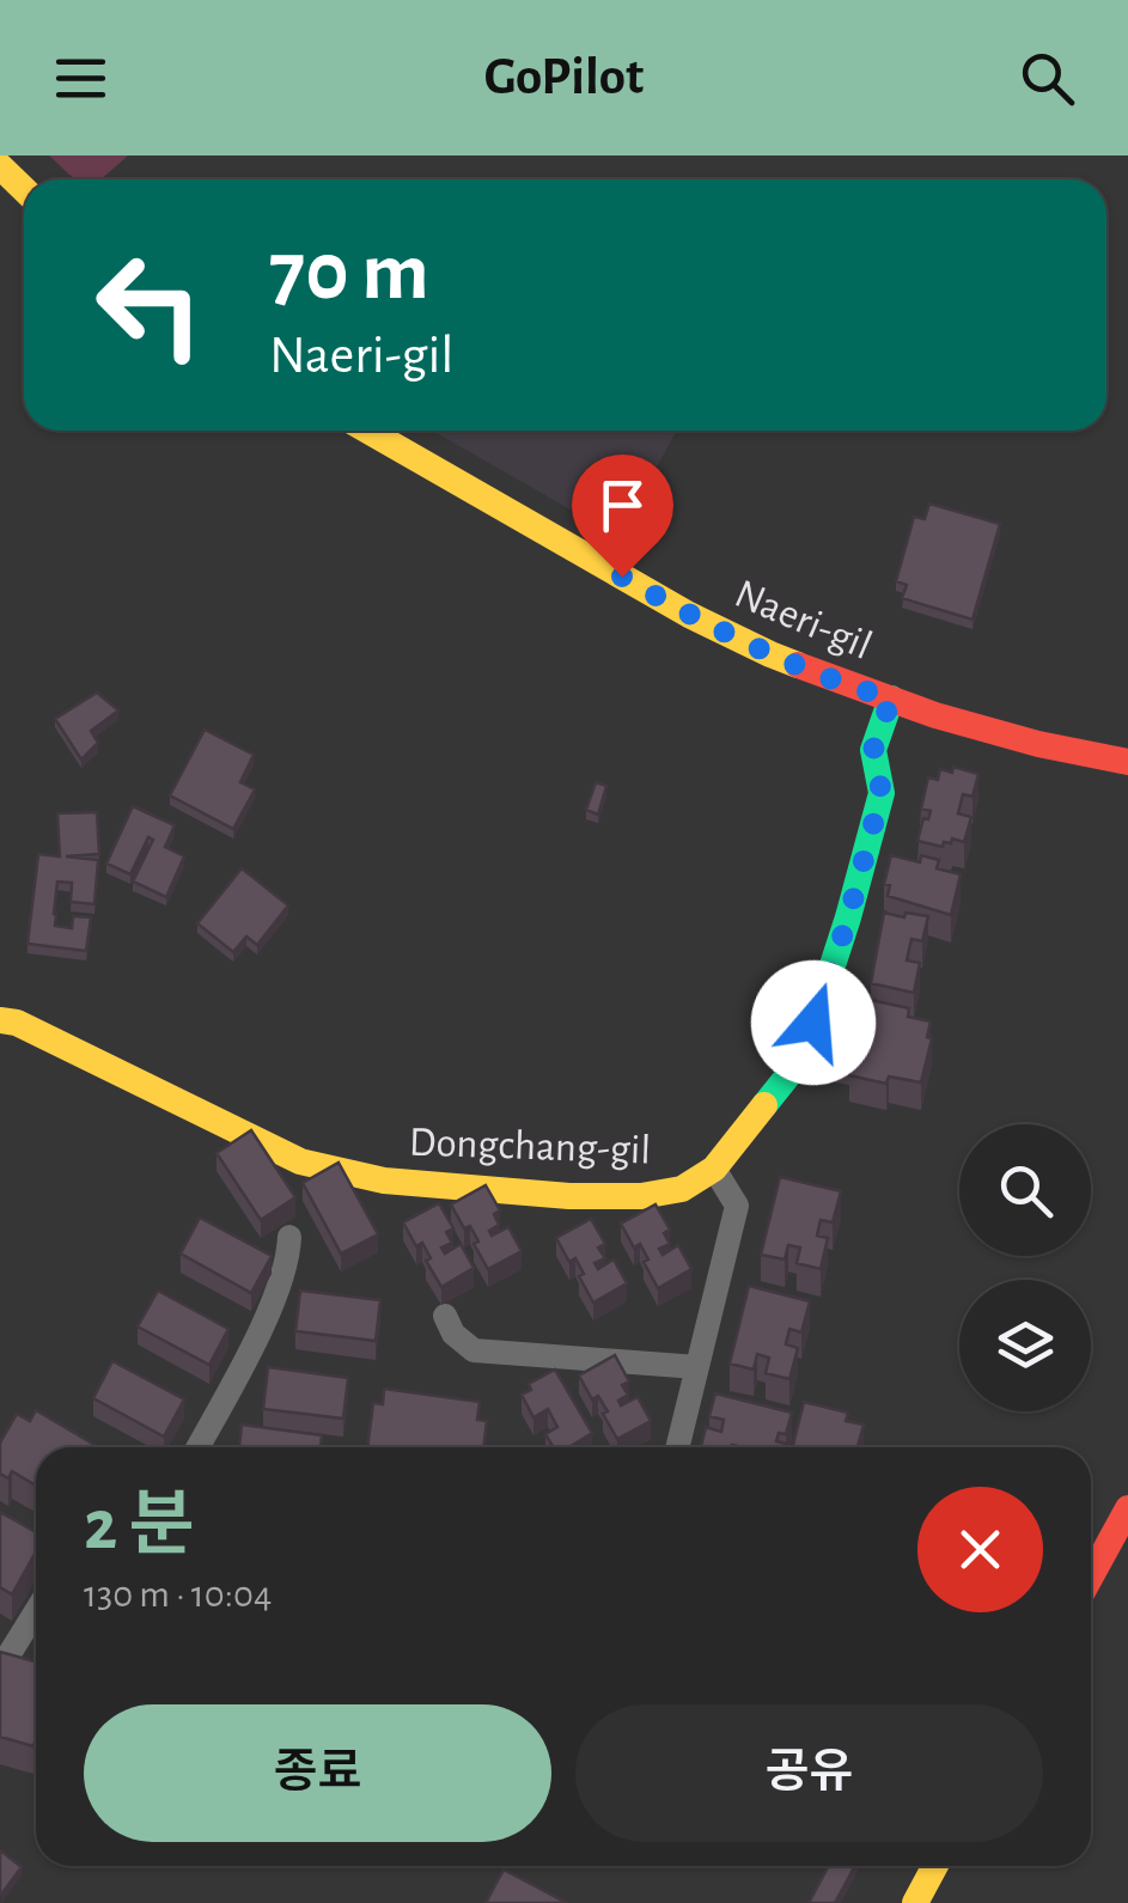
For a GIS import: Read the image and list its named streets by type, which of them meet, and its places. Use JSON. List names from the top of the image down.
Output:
{
  "streets": {
    "street": ["Naeri-gil", "Dongchang-gil"]
  },
  "crossings": [
    ["Naeri-gil", "Dongchang-gil"]
  ],
  "page": {
    "header": "GoPilot",
    "turn": ["70 m", "Naeri-gil"],
    "heading": ["2 분", "130 m · 10:04"],
    "buttons": ["종료", "공유"]
  }
}
